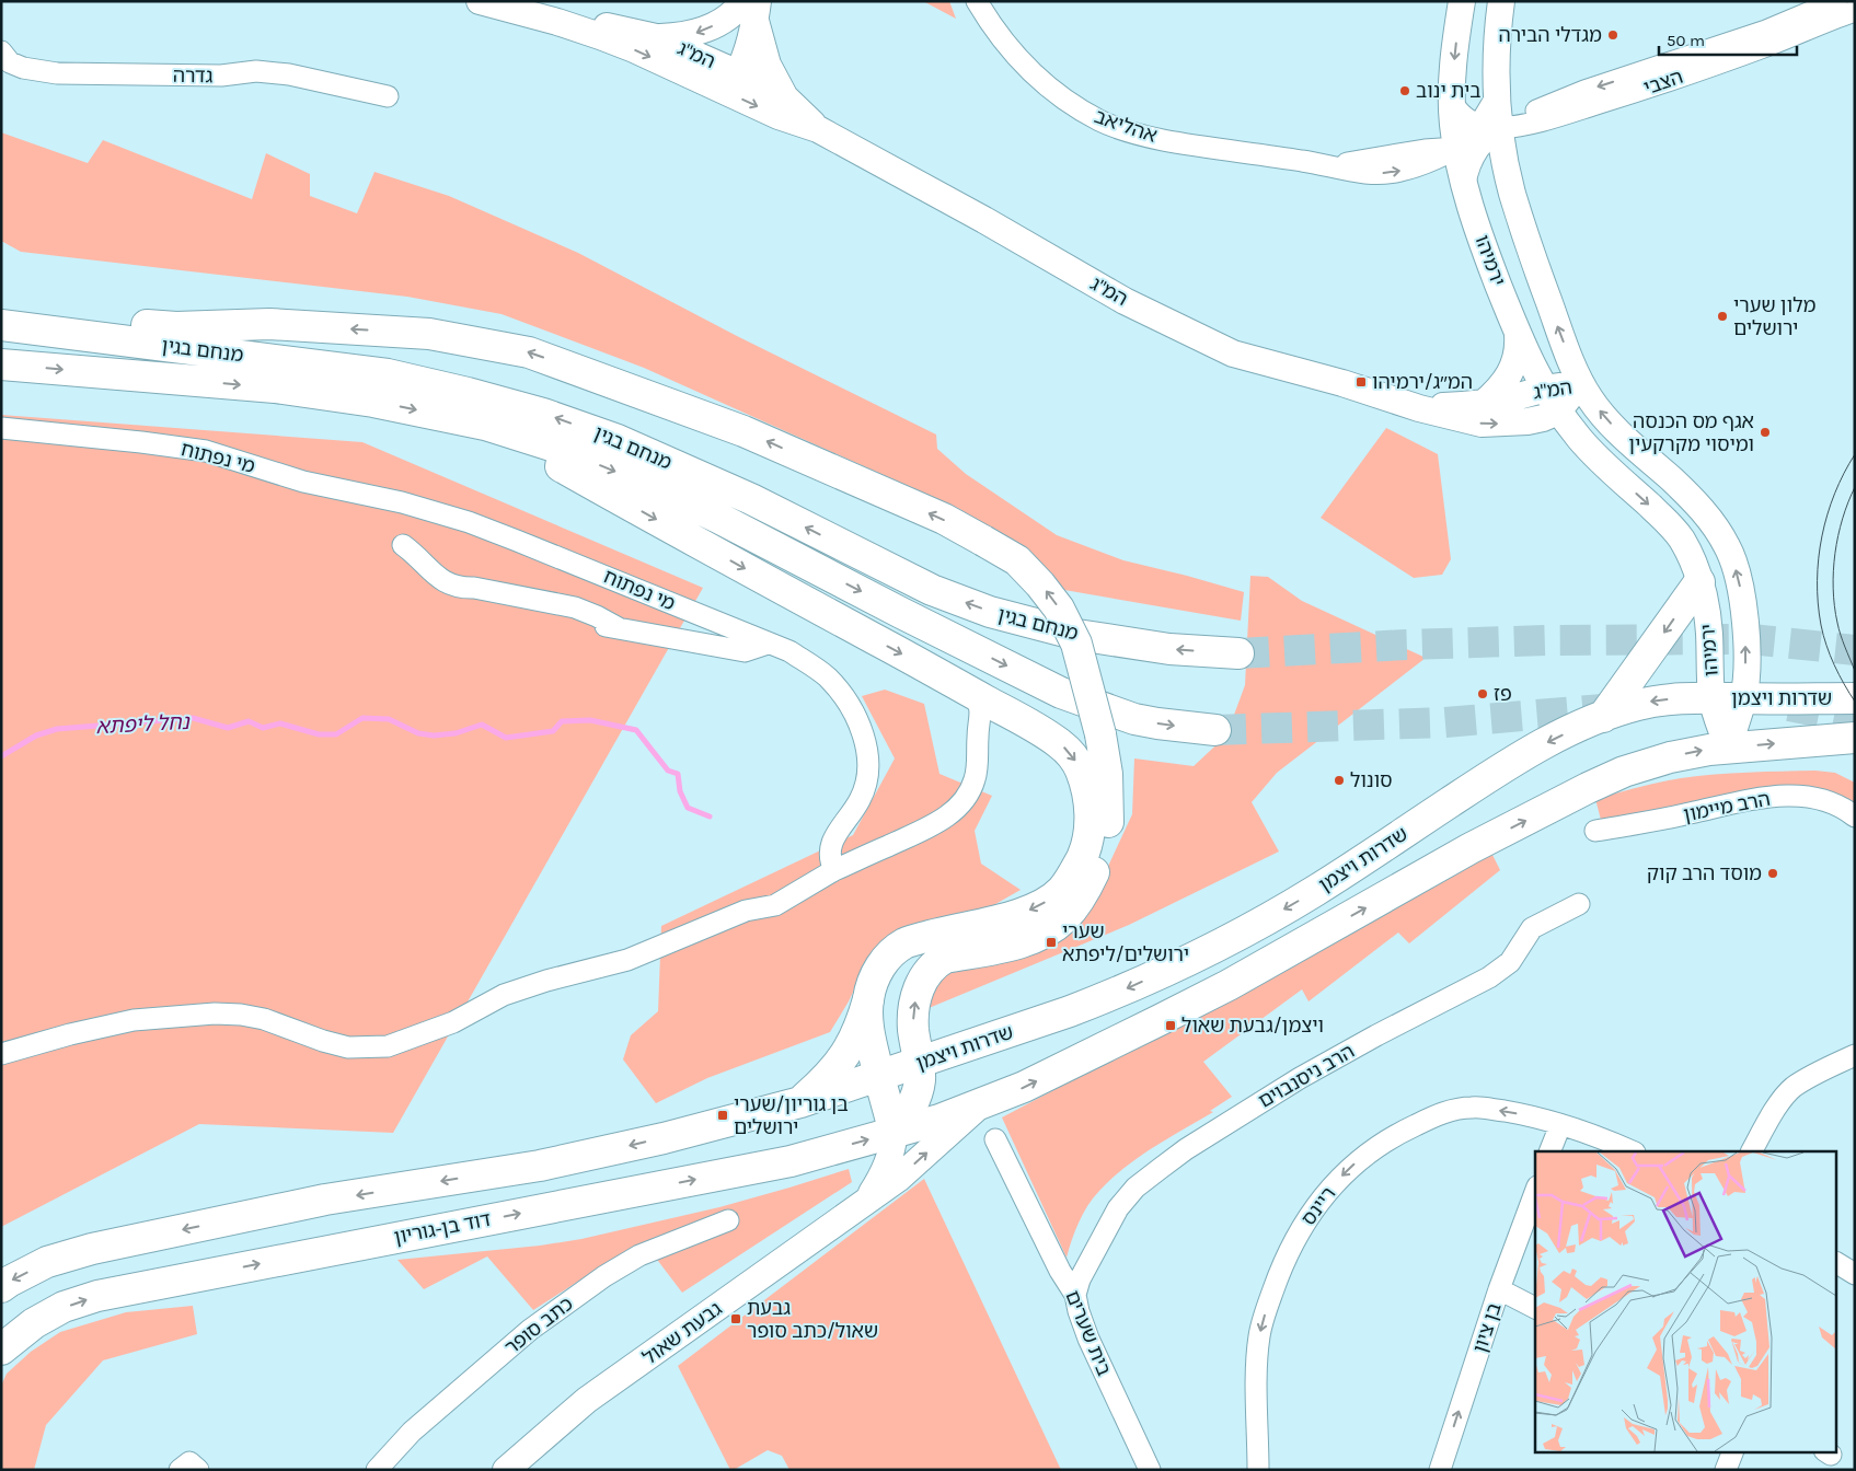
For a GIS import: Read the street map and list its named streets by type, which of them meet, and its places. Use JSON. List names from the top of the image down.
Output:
{
  "streets": {
    "main road": [
      "מנחם בגין",
      "שדרות ויצמן",
      "דוד בן-גוריון",
      "גבעת שאול"
    ],
    "street": [
      "המ\"ג",
      "גדרה",
      "הצבי",
      "אהליאב",
      "ירמיהו",
      "מי נפתוח",
      "הרב מיימון",
      "הרב ניסנבוים",
      "ריינס",
      "כתב סופר",
      "בן ציון",
      "בית שערים"
    ]
  },
  "crossings": [
    ["המ\"ג", "ירמיהו"],
    ["הצבי", "אהליאב"],
    ["הצבי", "ירמיהו"],
    ["אהליאב", "ירמיהו"],
    ["ירמיהו", "שדרות ויצמן"],
    ["שדרות ויצמן", "דוד בן-גוריון"],
    ["שדרות ויצמן", "גבעת שאול"],
    ["הרב ניסנבוים", "בית שערים"],
    ["דוד בן-גוריון", "גבעת שאול"]
  ],
  "one_way": ["ריינס", "בן ציון"],
  "water": ["נחל ליפתא"],
  "places": {
    "other": [
      "מגדלי הבירה",
      "בית ינוב",
      "מלון שערי ירושלים",
      "אגף מס הכנסה ומיסוי מקרקעין",
      "פז",
      "סונול",
      "מוסד הרב קוק"
    ],
    "transit": [
      "המ״ג/ירמיהו",
      "שערי ירושלים/ליפתא",
      "ויצמן/גבעת שאול",
      "בן גוריון/שערי ירושלים",
      "גבעת שאול/כתב סופר"
    ]
  },
  "scale_bar": "50 m"
}
